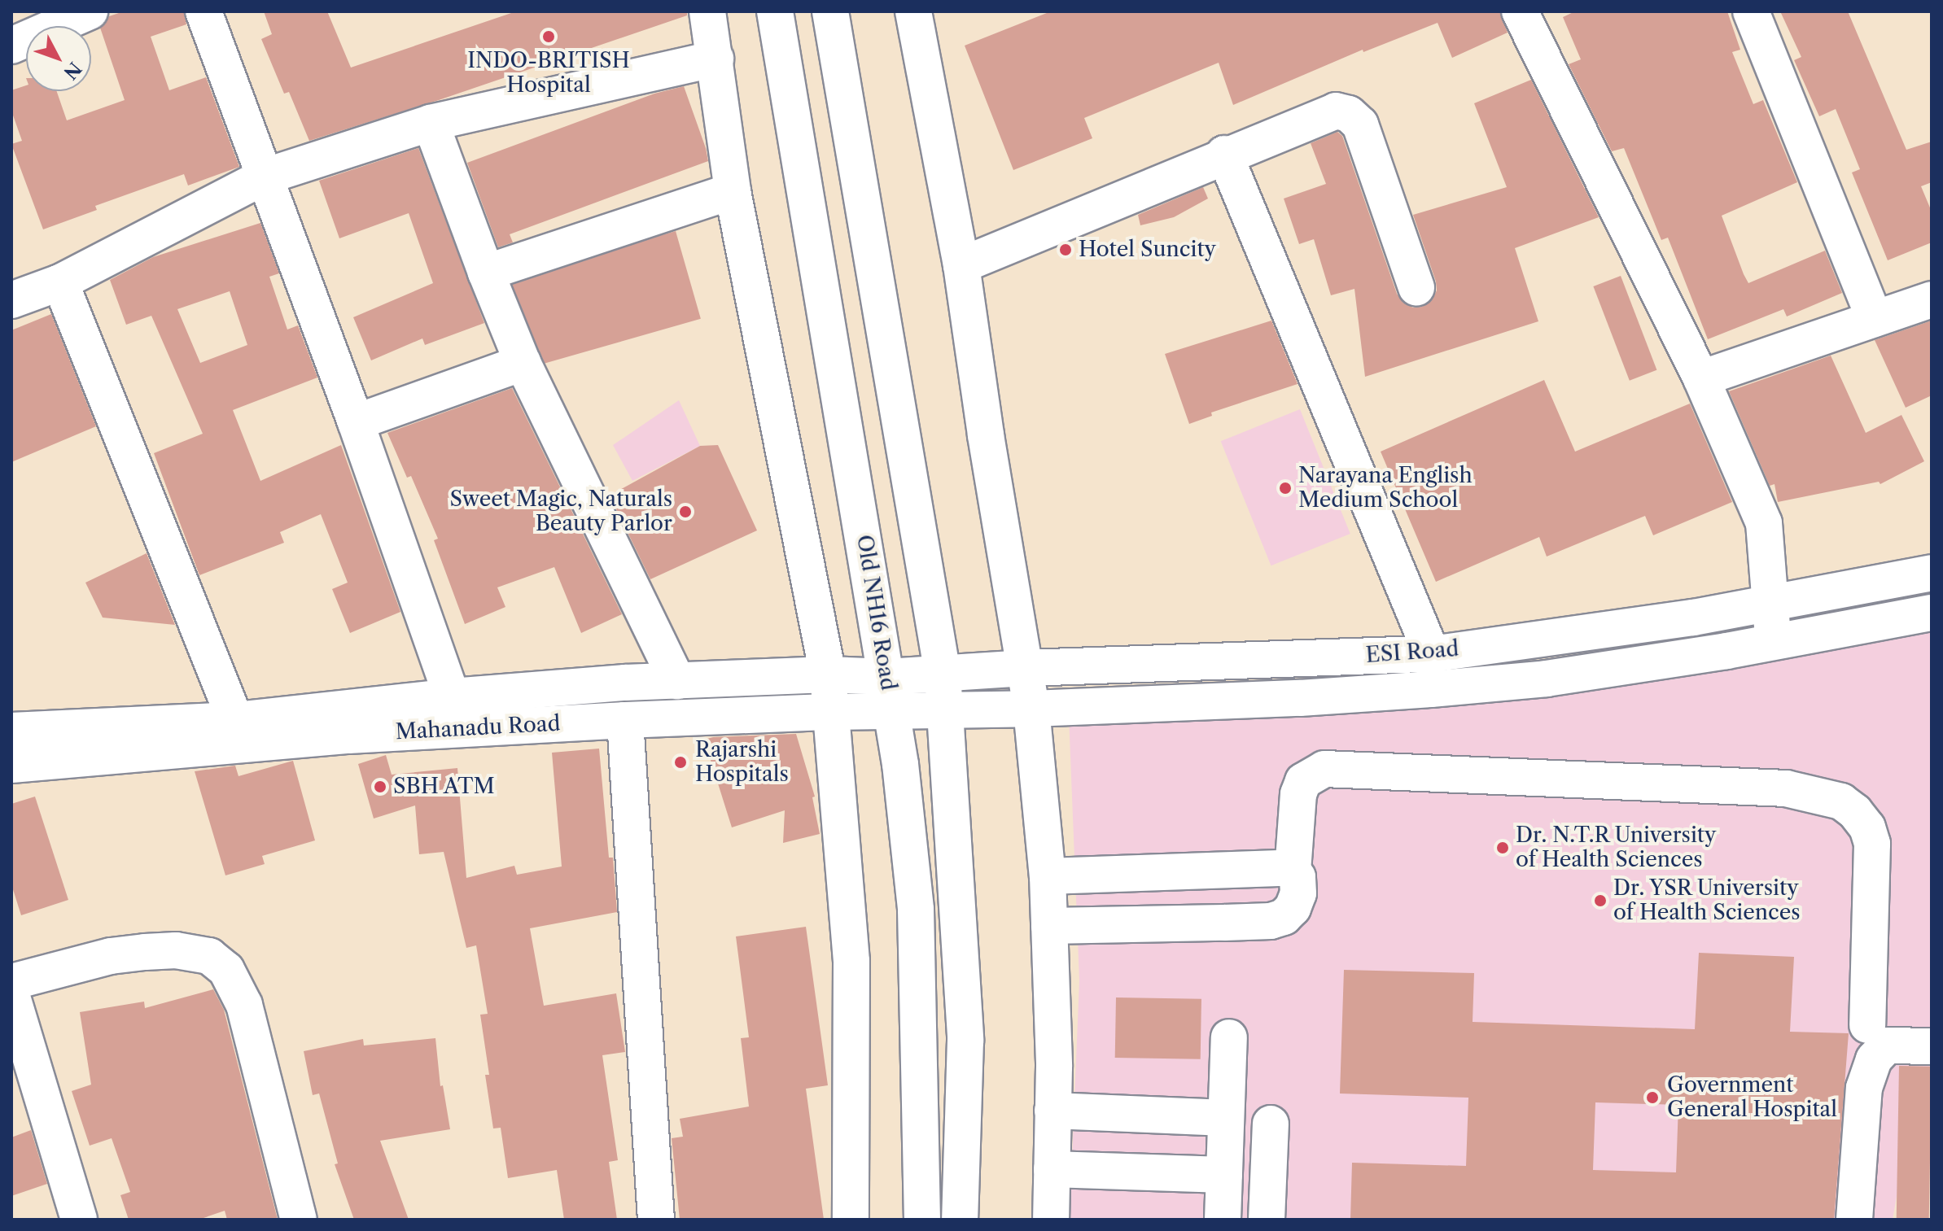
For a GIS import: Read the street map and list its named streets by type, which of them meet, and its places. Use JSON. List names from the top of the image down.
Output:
{
  "streets": {
    "street": ["Old NH16 Road", "ESI Road", "Mahanadu Road"]
  },
  "crossings": [
    ["Old NH16 Road", "ESI Road"],
    ["Old NH16 Road", "Mahanadu Road"],
    ["ESI Road", "Mahanadu Road"]
  ],
  "places": [
    "INDO-BRITISH Hospital",
    "Hotel Suncity",
    "Narayana English Medium School",
    "Sweet Magic, Naturals Beauty Parlor",
    "Rajarshi Hospitals",
    "SBH ATM",
    "Dr. N.T.R University of Health Sciences",
    "Dr. YSR University of Health Sciences",
    "Government General Hospital"
  ],
  "north": "bottom right"
}
